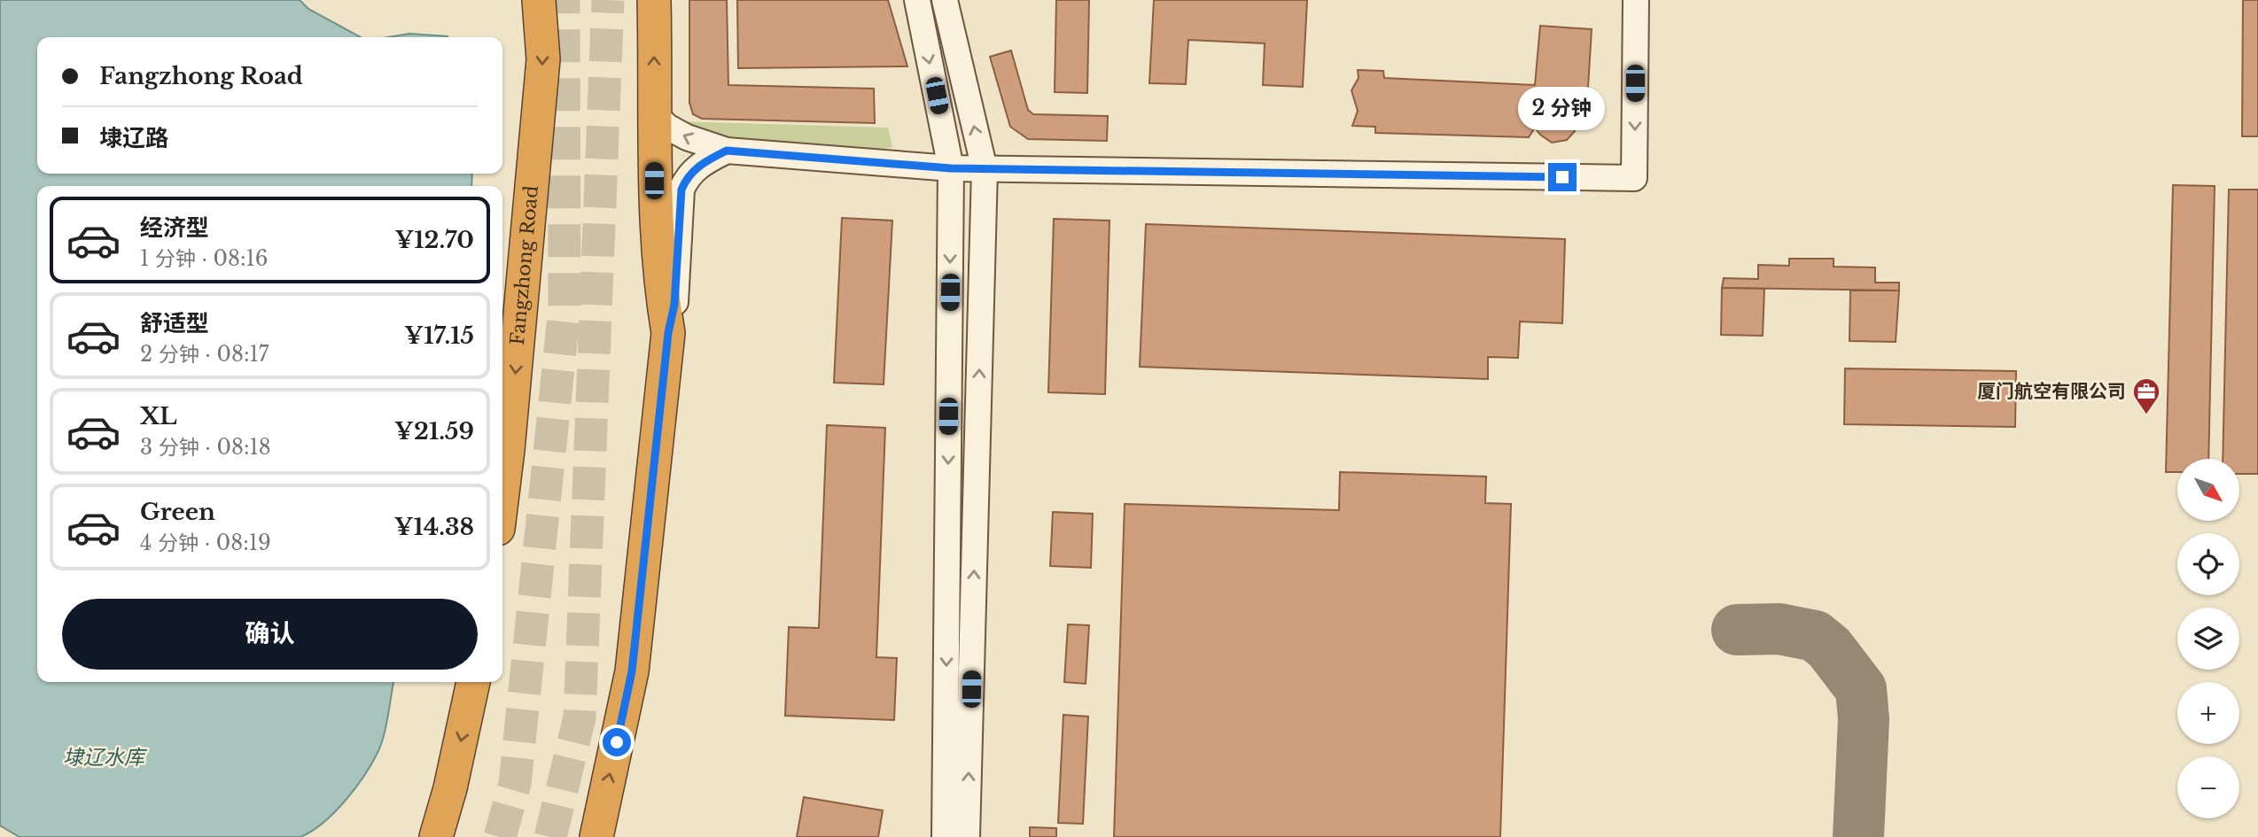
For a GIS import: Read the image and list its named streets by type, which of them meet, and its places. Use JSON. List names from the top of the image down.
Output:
{
  "streets": {
    "highway": ["Fangzhong Road"]
  },
  "water": ["埭辽水库"],
  "places": {
    "office": ["厦门航空有限公司"]
  },
  "north": "bottom right",
  "page": {
    "banner": ["Fangzhong Road", "埭辽路"],
    "bubble": "2 分钟",
    "list": [
      {
        "name": "经济型",
        "note": "1 分钟 · 08:16",
        "value": "¥12.70"
      },
      {
        "name": "舒适型",
        "note": "2 分钟 · 08:17",
        "value": "¥17.15"
      },
      {
        "name": "XL",
        "note": "3 分钟 · 08:18",
        "value": "¥21.59"
      },
      {
        "name": "Green",
        "note": "4 分钟 · 08:19",
        "value": "¥14.38"
      }
    ],
    "map_buttons": ["+", "−"],
    "buttons": "确认"
  }
}
